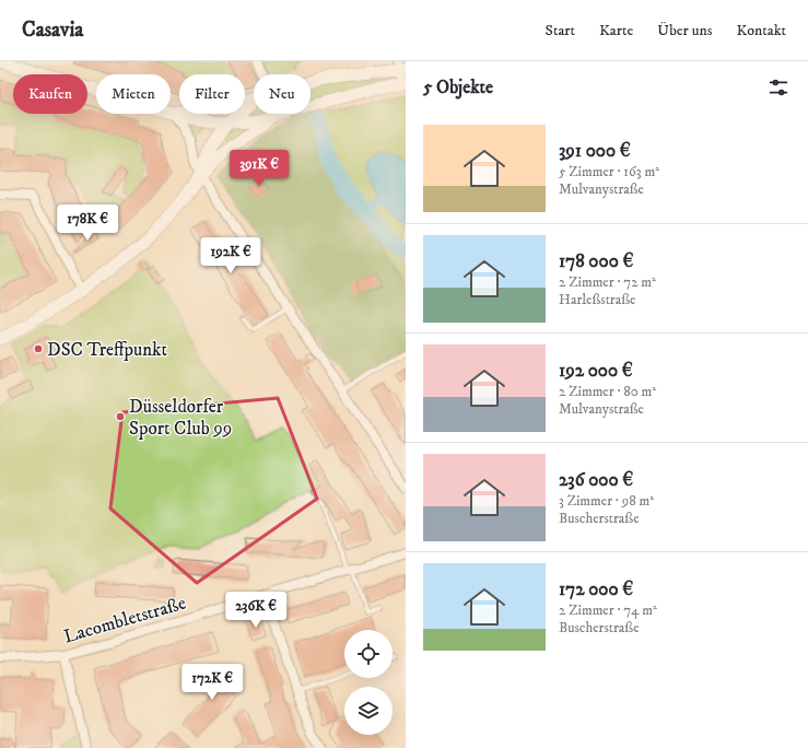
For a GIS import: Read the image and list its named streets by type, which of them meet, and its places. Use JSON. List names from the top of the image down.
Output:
{
  "streets": {
    "street": ["Lacombletstraße"]
  },
  "places": ["DSC Treffpunkt", "Düsseldorfer Sport Club 99"],
  "page": {
    "header": "Casavia",
    "nav": [
      "Start",
      "Karte",
      "Über uns",
      "Kontakt"
    ],
    "heading": "5 Objekte",
    "chip": [
      "Kaufen",
      "Mieten",
      "Filter",
      "Neu"
    ],
    "list": [
      {
        "name": "391 000 €",
        "note": "5 Zimmer · 163 m² · Mulvanystraße"
      },
      {
        "name": "178 000 €",
        "note": "2 Zimmer · 72 m² · Harleßstraße"
      },
      {
        "name": "192 000 €",
        "note": "2 Zimmer · 80 m² · Mulvanystraße"
      },
      {
        "name": "236 000 €",
        "note": "3 Zimmer · 98 m² · Buscherstraße"
      },
      {
        "name": "172 000 €",
        "note": "2 Zimmer · 74 m² · Buscherstraße"
      }
    ],
    "price": [
      "391K €",
      "178K €",
      "192K €",
      "236K €",
      "172K €"
    ]
  }
}
